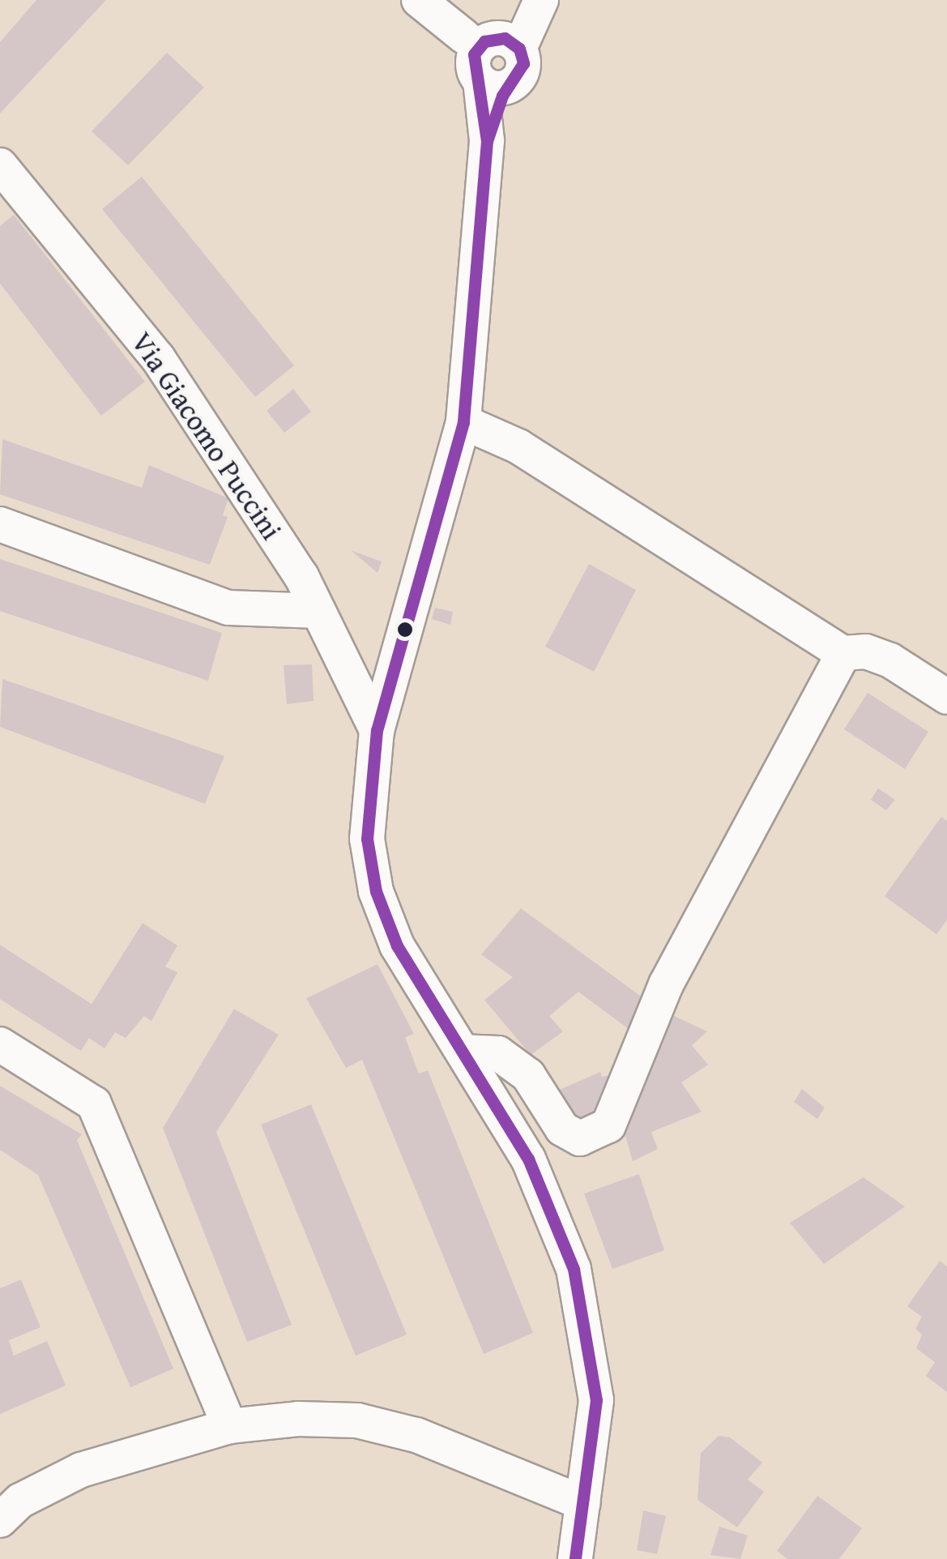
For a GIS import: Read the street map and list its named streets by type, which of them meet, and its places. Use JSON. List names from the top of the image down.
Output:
{
  "streets": {
    "street": ["Via Giacomo Puccini"]
  }
}
